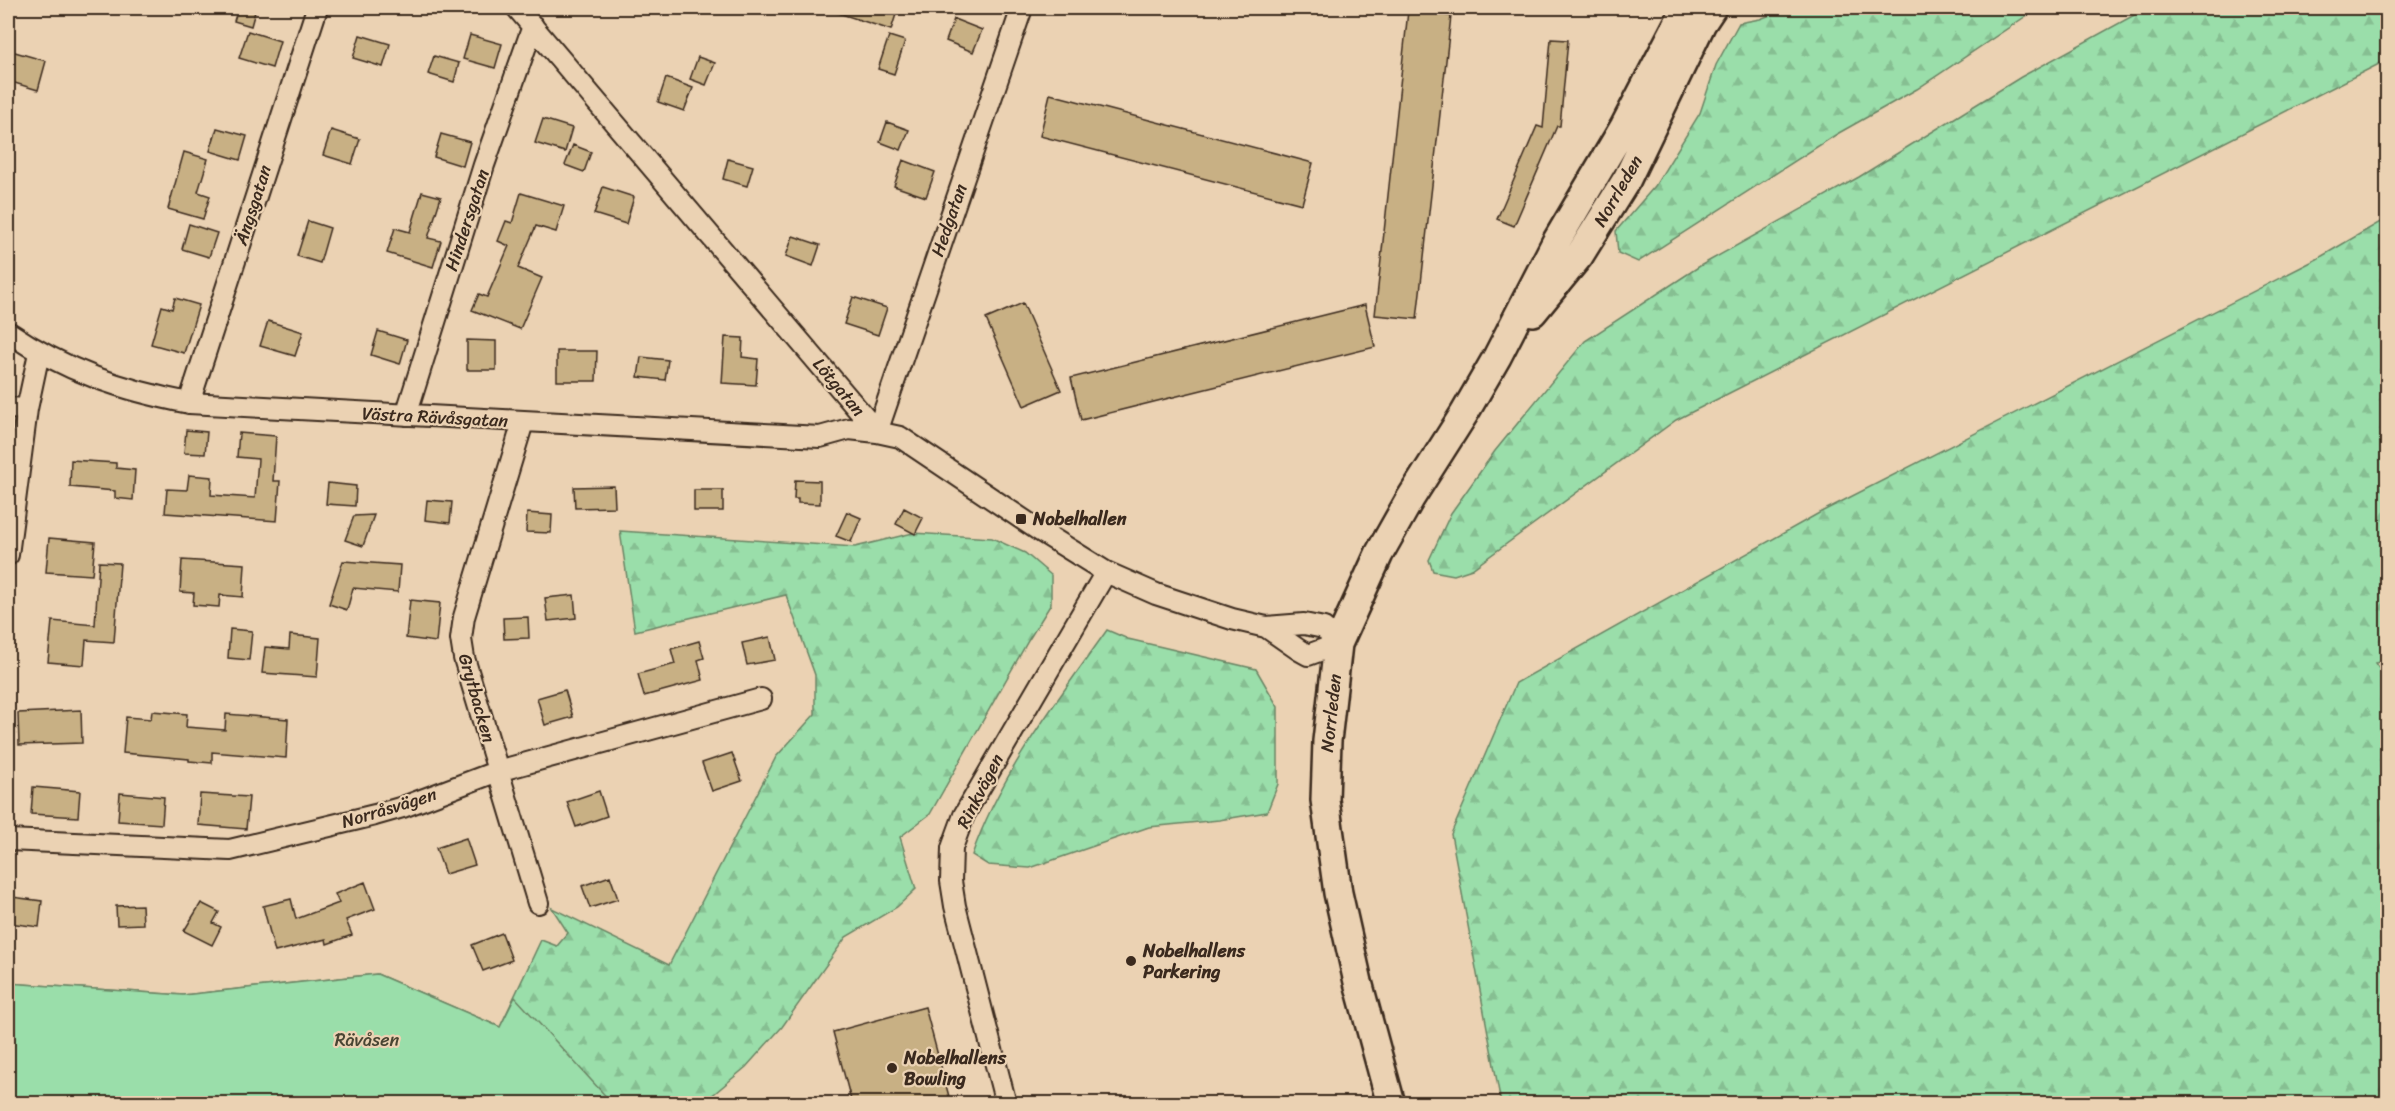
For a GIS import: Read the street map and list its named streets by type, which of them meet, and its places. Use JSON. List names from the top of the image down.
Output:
{
  "streets": {
    "street": [
      "Norrleden",
      "Ängsgatan",
      "Hindersgatan",
      "Hedgatan",
      "Lötgatan",
      "Västra Rävåsgatan",
      "Grytbacken",
      "Rinkvägen",
      "Norråsvägen"
    ]
  },
  "crossings": [
    ["Norrleden", "Lötgatan"],
    ["Ängsgatan", "Västra Rävåsgatan"],
    ["Hindersgatan", "Lötgatan"],
    ["Hindersgatan", "Västra Rävåsgatan"],
    ["Hedgatan", "Lötgatan"],
    ["Hedgatan", "Västra Rävåsgatan"],
    ["Lötgatan", "Västra Rävåsgatan"],
    ["Lötgatan", "Rinkvägen"],
    ["Västra Rävåsgatan", "Grytbacken"],
    ["Grytbacken", "Norråsvägen"]
  ],
  "parks": ["Rävåsen"],
  "places": {
    "transit": ["Nobelhallen"],
    "other": ["Nobelhallens Parkering", "Nobelhallens Bowling"]
  }
}
